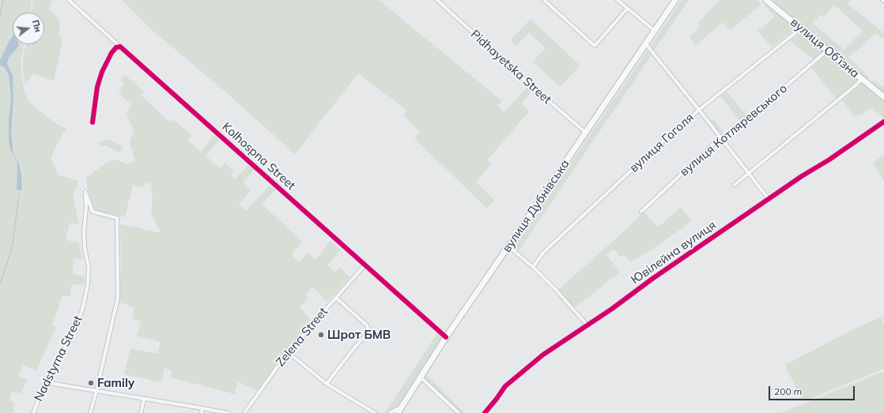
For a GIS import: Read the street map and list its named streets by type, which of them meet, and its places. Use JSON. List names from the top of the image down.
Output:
{
  "streets": {
    "highway": ["вулиця Об’їзна", "вулиця Дубнівська"],
    "street": [
      "Pidhayetska Street",
      "вулиця Котляревського",
      "вулиця Гоголя",
      "Kolhospna Street",
      "Ювілейна вулиця",
      "Zelena Street",
      "Nadstyrna Street"
    ]
  },
  "crossings": [
    ["вулиця Об’їзна", "вулиця Котляревського"],
    ["вулиця Об’їзна", "вулиця Гоголя"],
    ["Pidhayetska Street", "вулиця Дубнівська"],
    ["Kolhospna Street", "вулиця Дубнівська"],
    ["Kolhospna Street", "Zelena Street"]
  ],
  "places": ["Шрот БМВ", "Family"],
  "scale_bar": "200 m",
  "north": "right"
}
